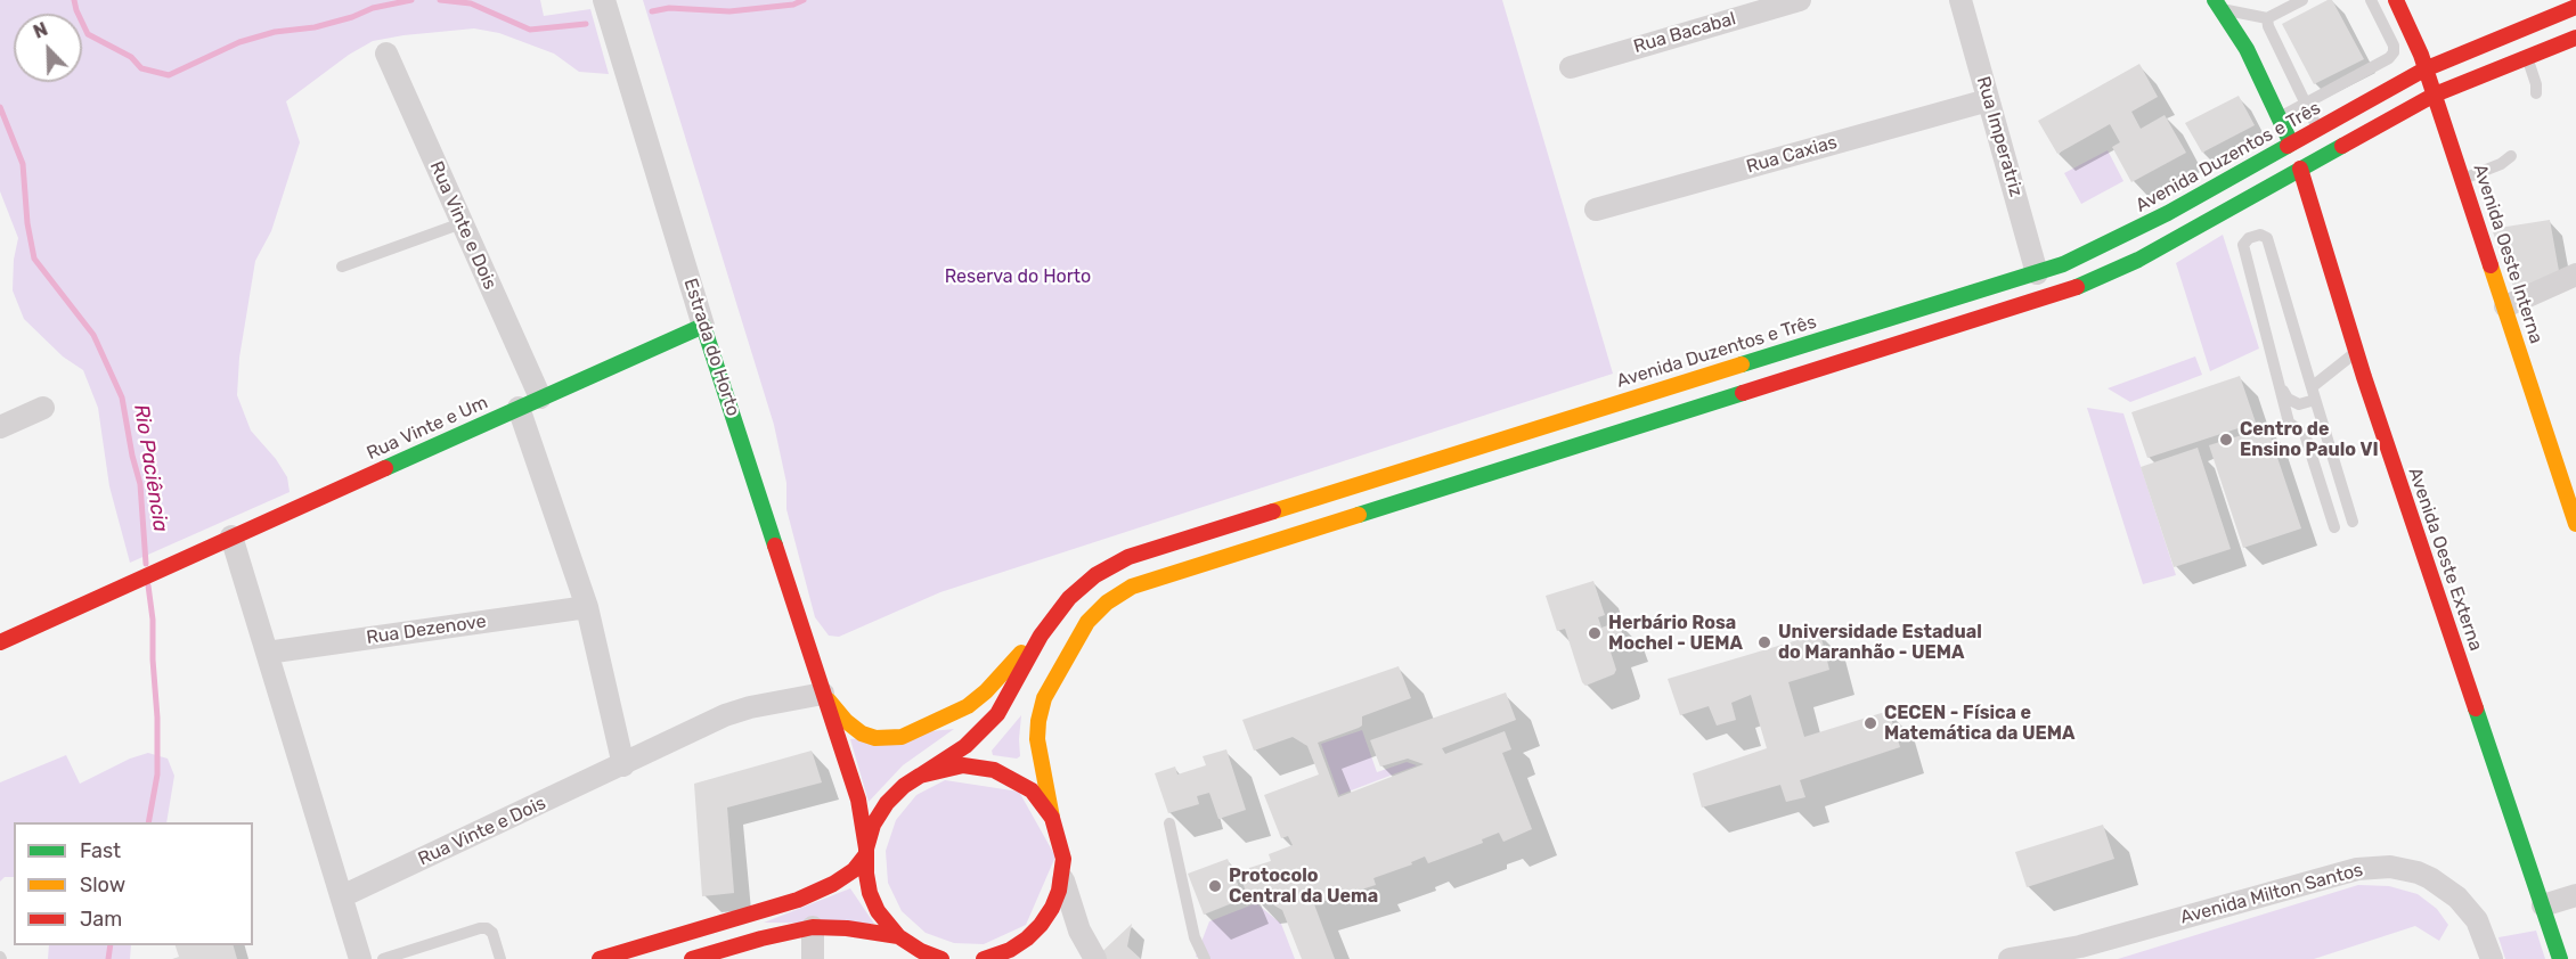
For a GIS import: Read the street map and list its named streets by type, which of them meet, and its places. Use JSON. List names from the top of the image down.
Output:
{
  "streets": {
    "main road": [
      "Avenida Duzentos e Três",
      "Avenida Oeste Interna",
      "Estrada do Horto",
      "Rua Vinte e Um",
      "Avenida Oeste Externa"
    ],
    "street": [
      "Rua Bacabal",
      "Rua Imperatriz",
      "Rua Caxias",
      "Rua Vinte e Dois",
      "Rua Dezenove",
      "Avenida Milton Santos"
    ]
  },
  "crossings": [
    ["Rua Imperatriz", "Rua Caxias"],
    ["Rua Imperatriz", "Avenida Duzentos e Três"],
    ["Avenida Duzentos e Três", "Avenida Oeste Interna"],
    ["Avenida Duzentos e Três", "Estrada do Horto"],
    ["Rua Vinte e Dois", "Estrada do Horto"],
    ["Rua Vinte e Dois", "Rua Vinte e Um"],
    ["Estrada do Horto", "Rua Vinte e Um"]
  ],
  "water": ["Rio Paciência"],
  "parks": ["Reserva do Horto"],
  "places": [
    "Centro de Ensino Paulo VI",
    "Herbário Rosa Mochel - UEMA",
    "Universidade Estadual do Maranhão - UEMA",
    "CECEN - Física e Matemática da UEMA",
    "Protocolo Central da Uema"
  ],
  "legend": ["Fast", "Slow", "Jam"],
  "north": "top left"
}
